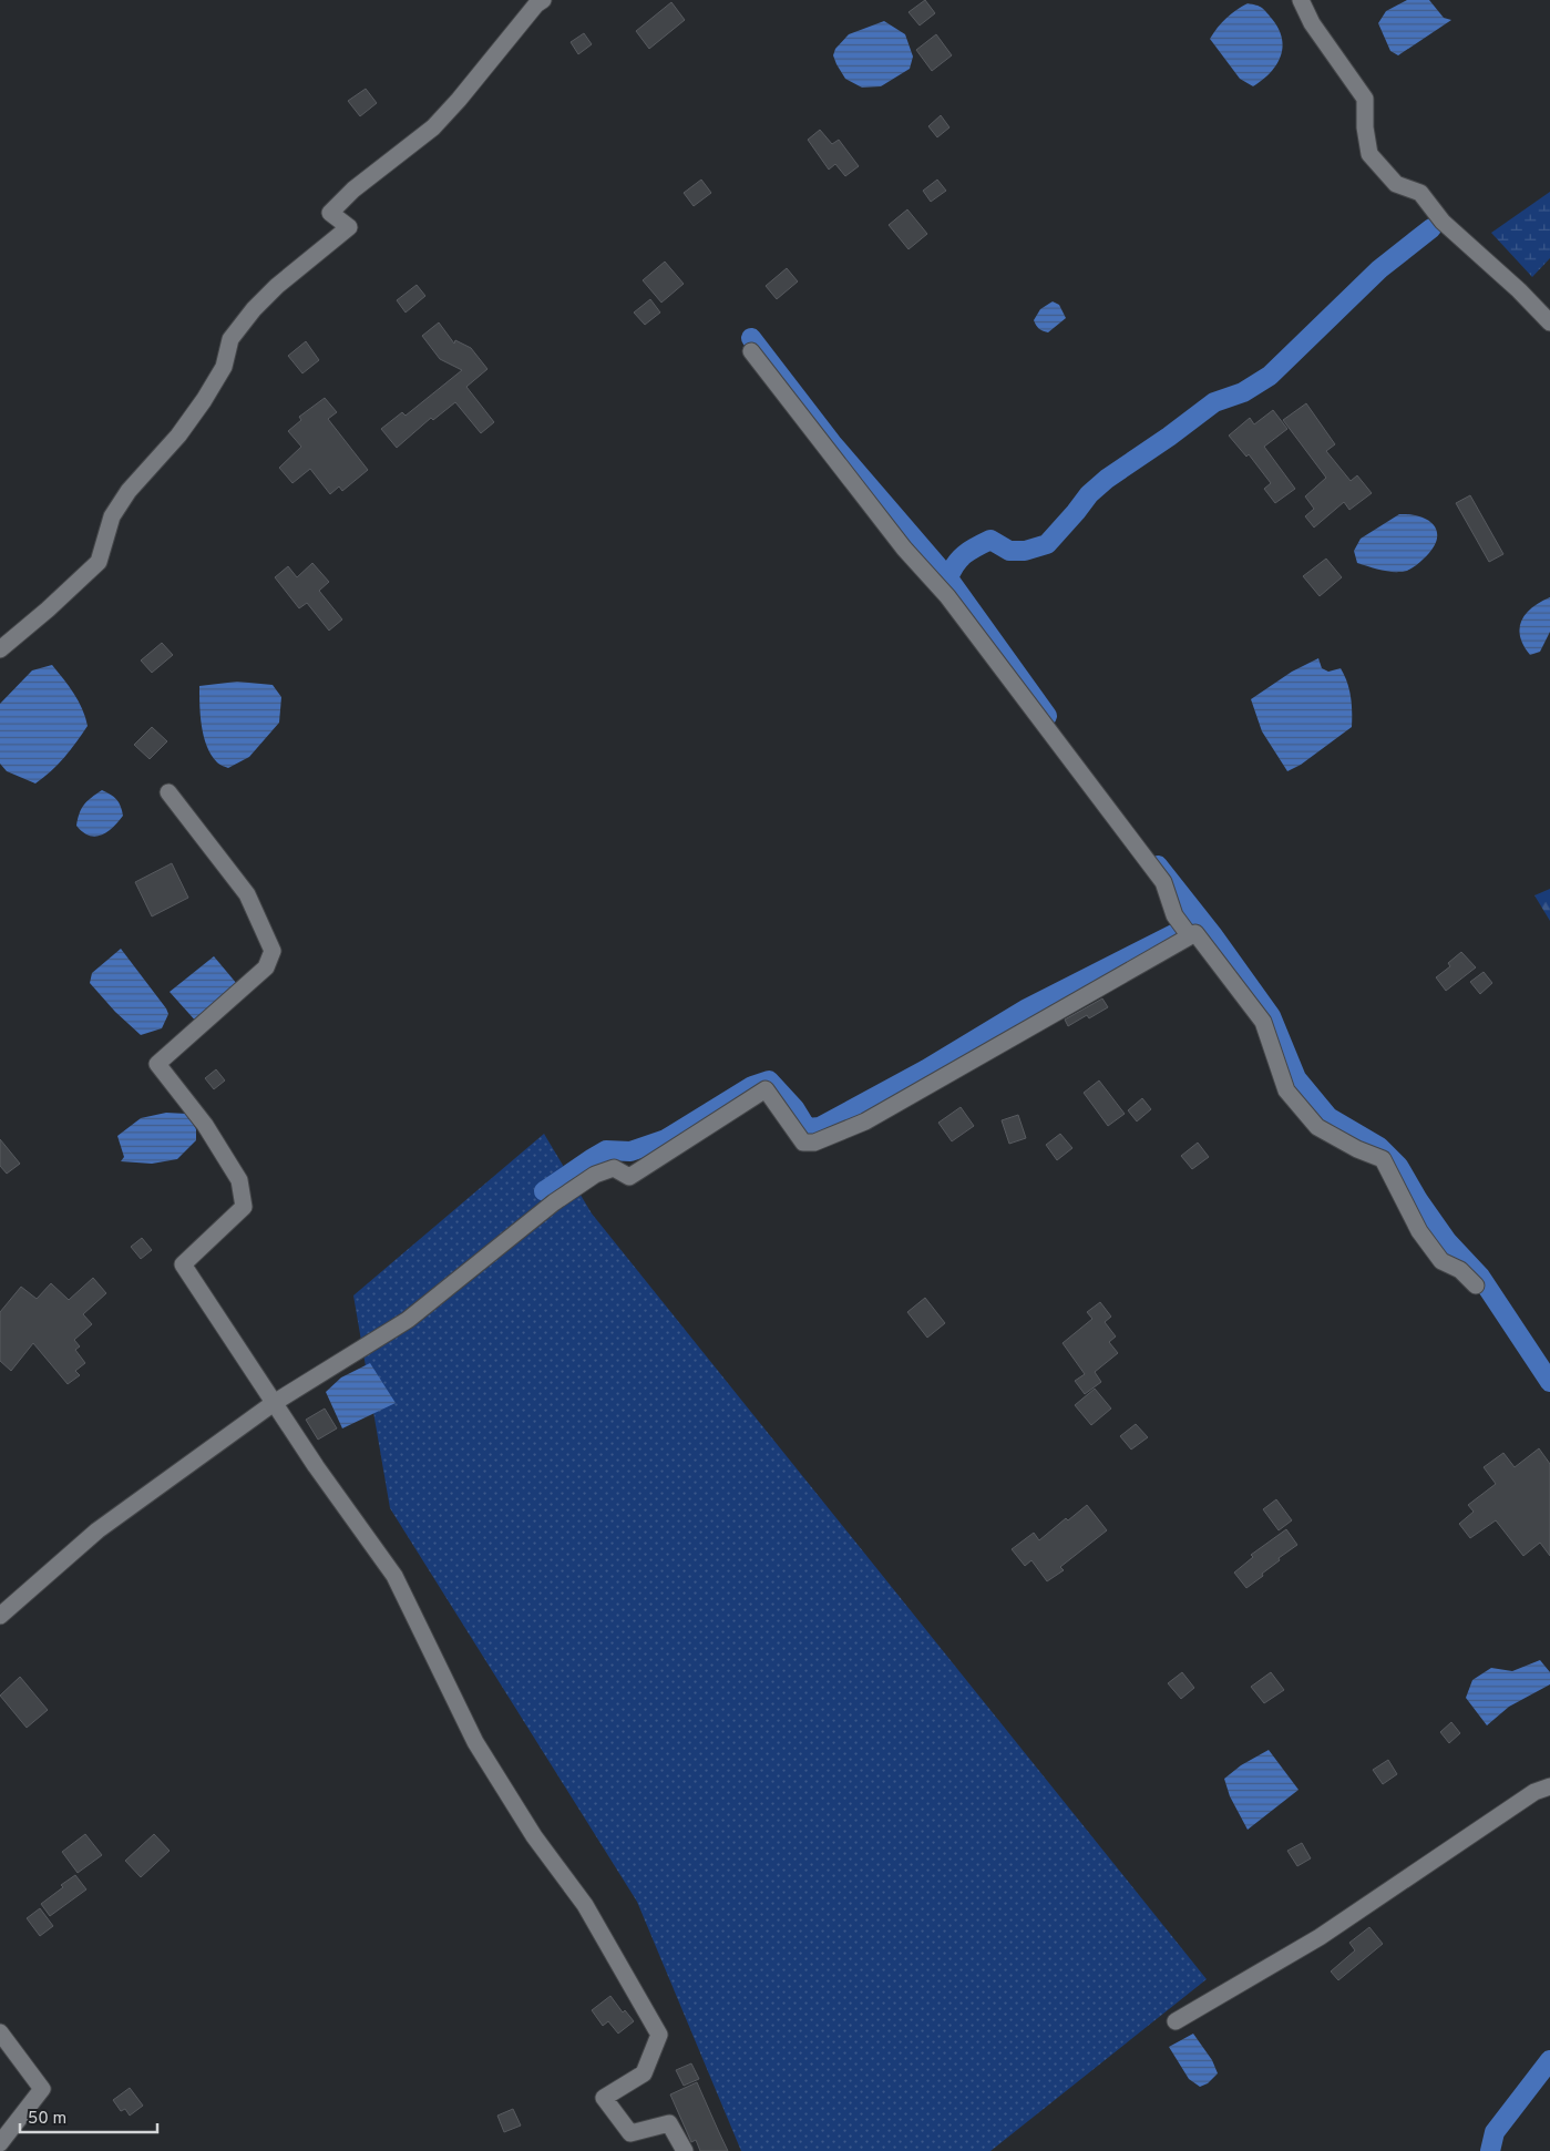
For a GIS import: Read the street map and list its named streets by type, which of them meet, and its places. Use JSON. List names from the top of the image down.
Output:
{
  "scale_bar": "50 m"
}
